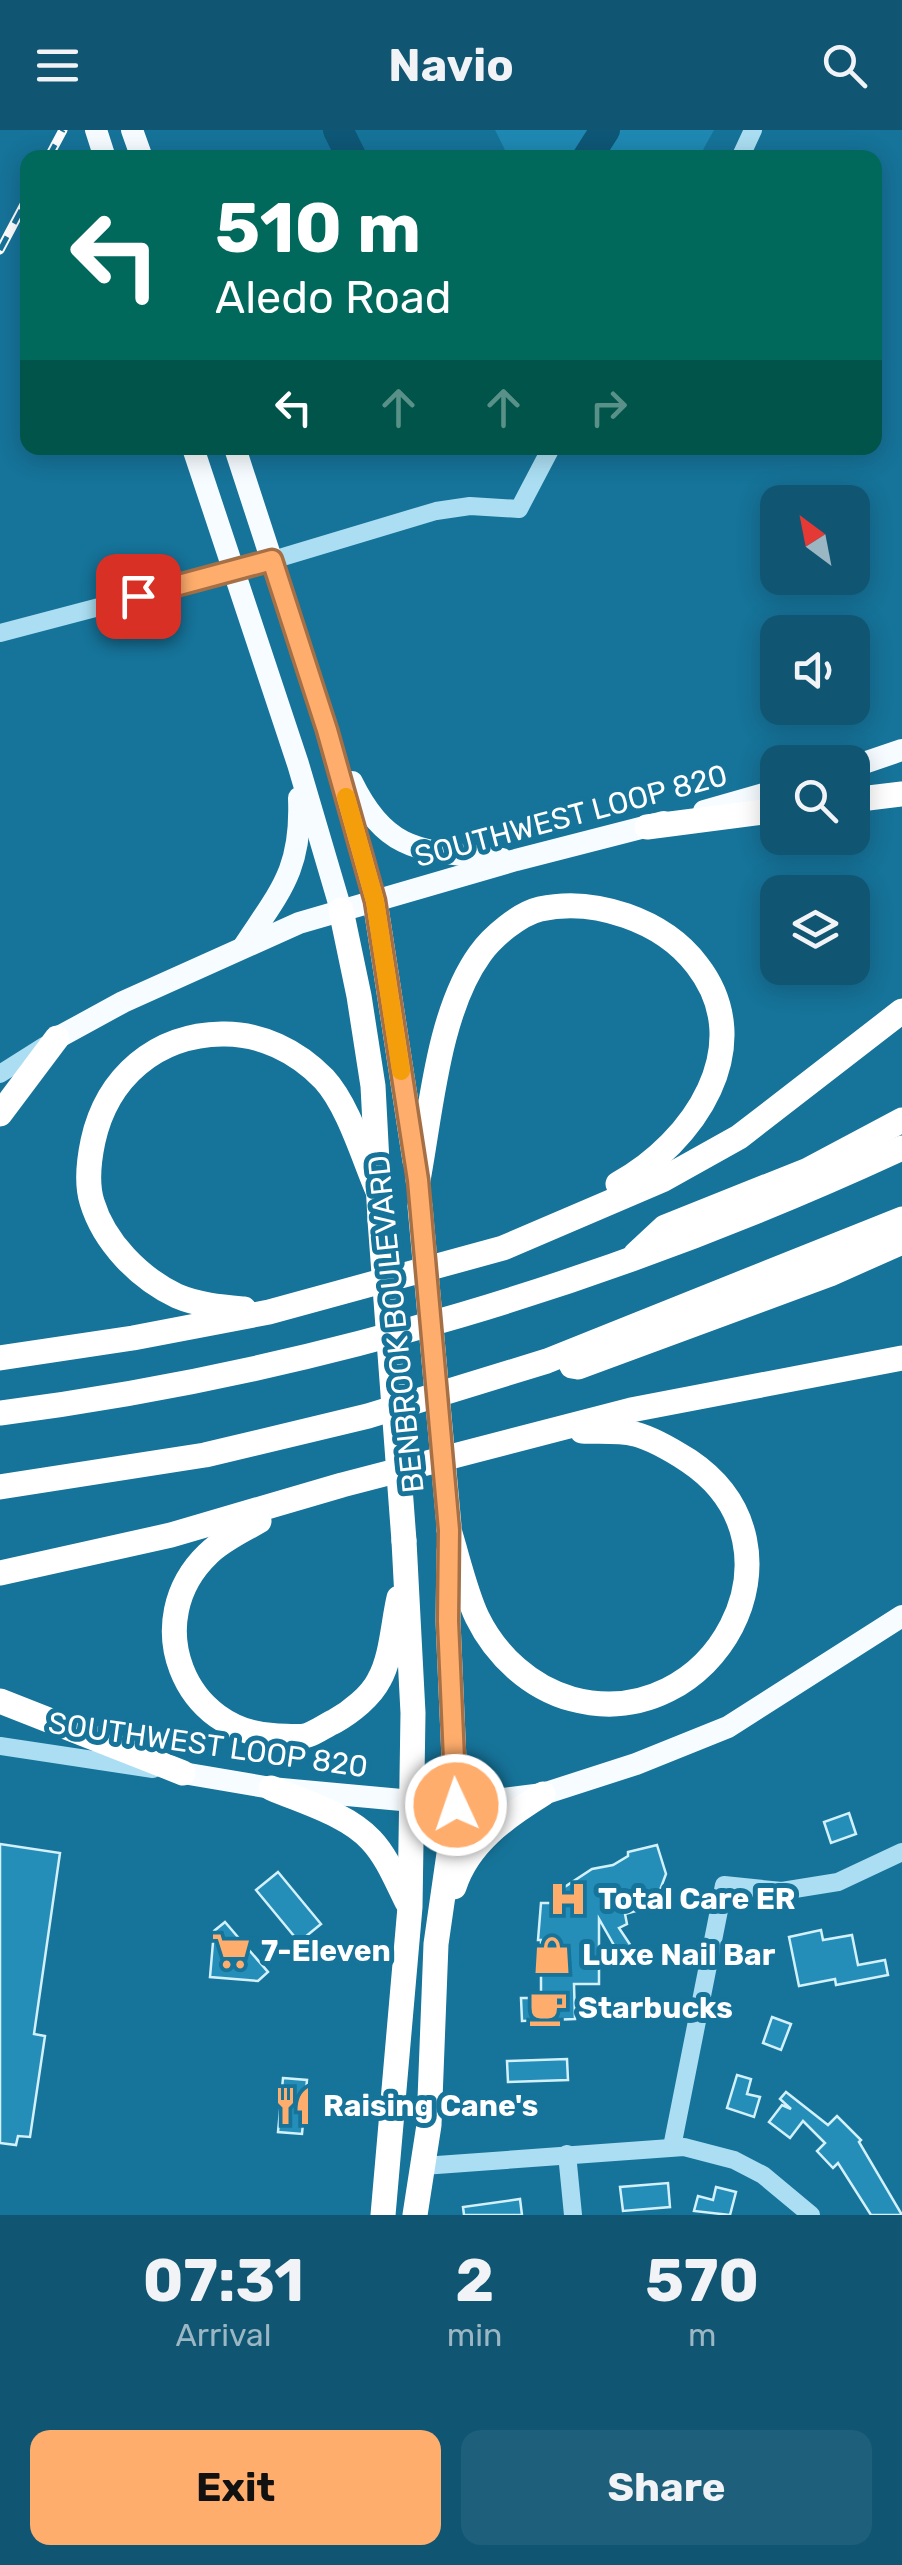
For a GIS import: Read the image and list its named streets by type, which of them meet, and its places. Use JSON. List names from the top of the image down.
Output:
{
  "streets": {
    "highway": ["BENBROOK BOULEVARD"],
    "main road": ["SOUTHWEST LOOP 820"]
  },
  "crossings": [
    ["SOUTHWEST LOOP 820", "BENBROOK BOULEVARD"]
  ],
  "places": {
    "hospital": ["Total Care ER"],
    "supermarket": ["7-Eleven"],
    "shop": ["Luxe Nail Bar"],
    "cafe": ["Starbucks"],
    "restaurant": ["Raising Cane's"]
  },
  "north": "top left",
  "page": {
    "header": "Navio",
    "turn": ["510 m", "Aledo Road"],
    "eta": [
      "07:31",
      "Arrival",
      "2",
      "min",
      "570",
      "m"
    ],
    "buttons": ["Exit", "Share"]
  }
}
